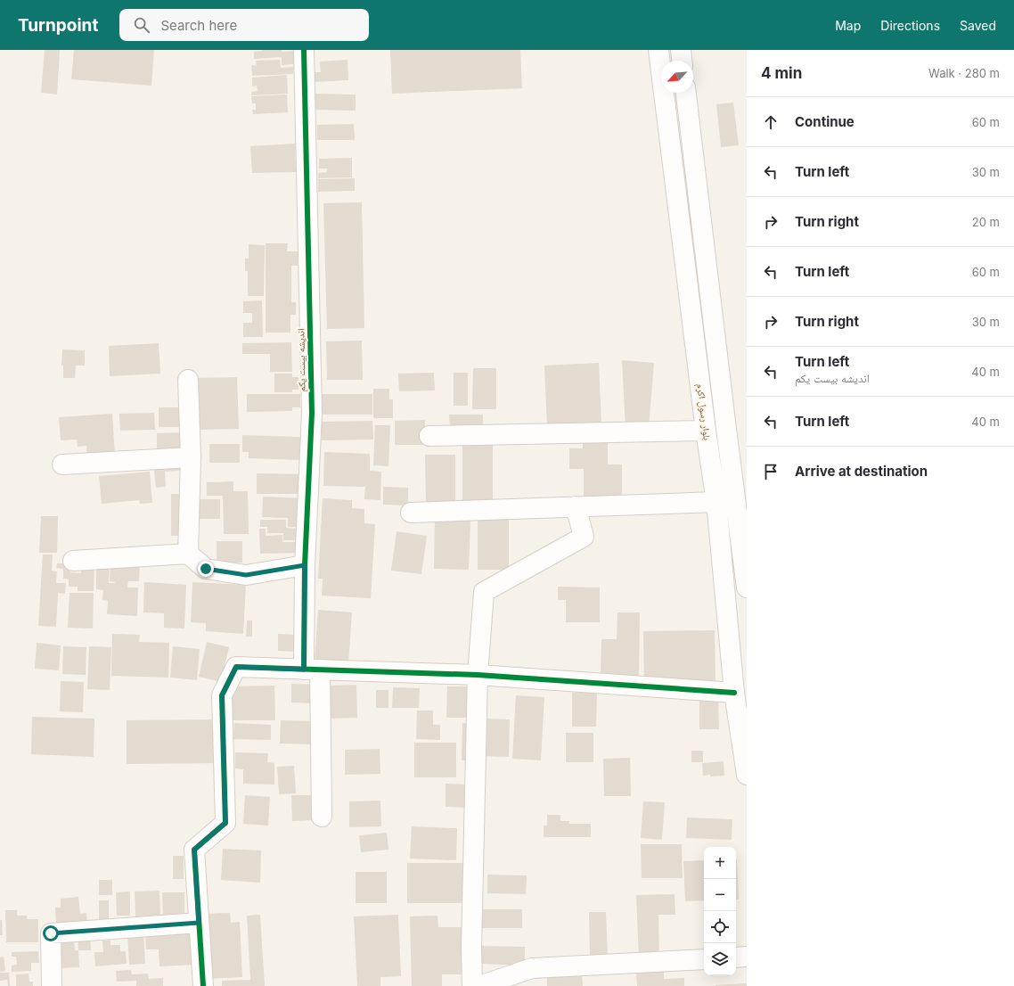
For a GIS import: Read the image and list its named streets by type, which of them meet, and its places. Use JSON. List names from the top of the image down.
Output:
{
  "streets": {
    "street": ["اندیشه بیست یکم", "بلوار رسول اکرم"]
  },
  "north": "bottom left",
  "page": {
    "header": "Turnpoint",
    "search": "Search here",
    "nav": ["Map", "Directions", "Saved"],
    "heading": ["4 min", "Walk · 280 m"],
    "list": [
      ["Continue", "60 m"],
      ["Turn left", "30 m"],
      ["Turn right", "20 m"],
      ["Turn left", "60 m"],
      ["Turn right", "30 m"],
      ["Turn left", "اندیشه بیست یکم", "40 m"],
      ["Turn left", "40 m"],
      "Arrive at destination"
    ],
    "map_buttons": ["+", "−"]
  }
}
